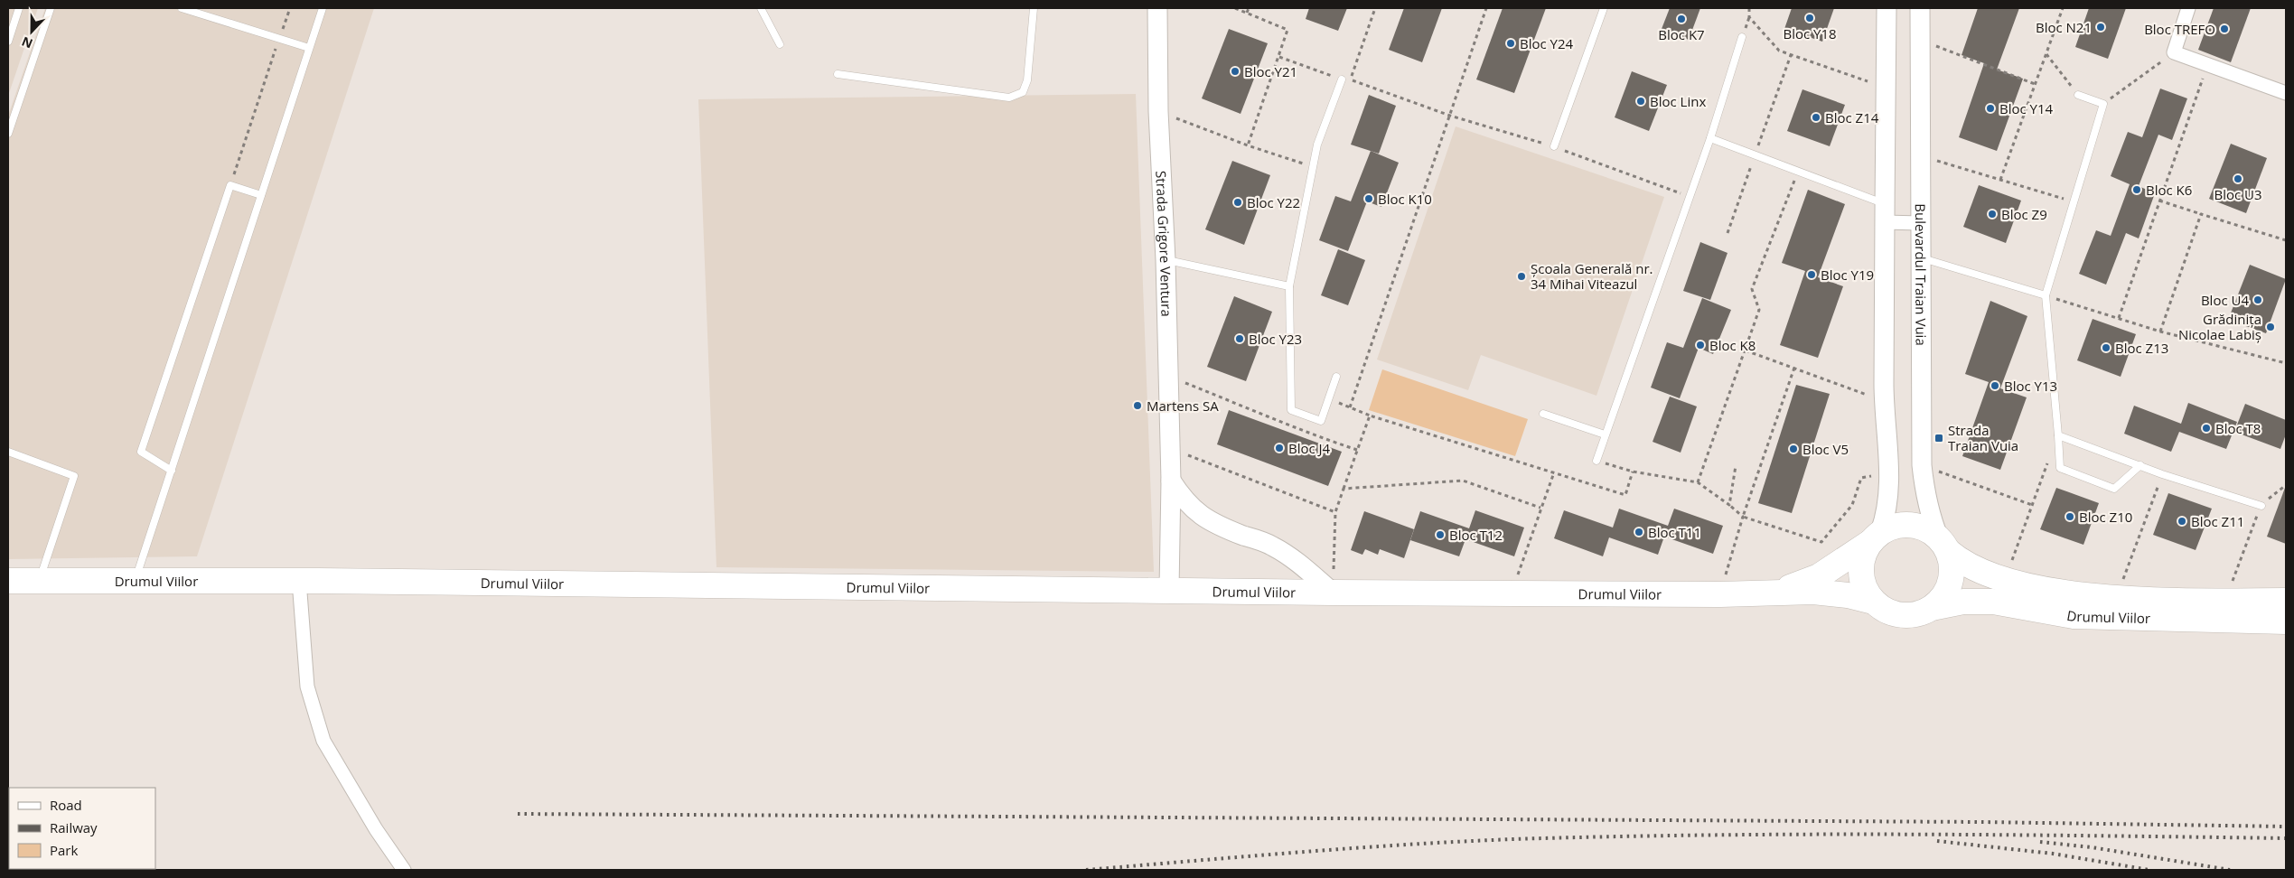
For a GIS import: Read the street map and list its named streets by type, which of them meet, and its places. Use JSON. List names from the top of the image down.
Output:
{
  "streets": {
    "highway": ["Drumul Viilor"],
    "main road": ["Strada Grigore Ventura", "Bulevardul Traian Vuia"]
  },
  "crossings": [
    ["Strada Grigore Ventura", "Drumul Viilor"],
    ["Bulevardul Traian Vuia", "Drumul Viilor"]
  ],
  "places": {
    "other": [
      "Bloc Y18",
      "Bloc K7",
      "Bloc N21",
      "Bloc TREFO",
      "Bloc Y24",
      "Bloc Y21",
      "Bloc Linx",
      "Bloc Y14",
      "Bloc Z14",
      "Bloc U3",
      "Bloc K6",
      "Bloc K10",
      "Bloc Y22",
      "Bloc Z9",
      "Bloc Y19",
      "Școala Generală nr. 34 Mihai Viteazul",
      "Bloc U4",
      "Grădinița Nicolae Labiș",
      "Bloc Y23",
      "Bloc K8",
      "Bloc Z13",
      "Bloc Y13",
      "Martens SA",
      "Bloc T8",
      "Bloc J4",
      "Bloc V5",
      "Bloc Z10",
      "Bloc Z11",
      "Bloc T11",
      "Bloc T12"
    ],
    "transit": ["Strada Traian Vuia"]
  },
  "legend": ["Road", "Railway", "Park"],
  "north": "bottom"
}
